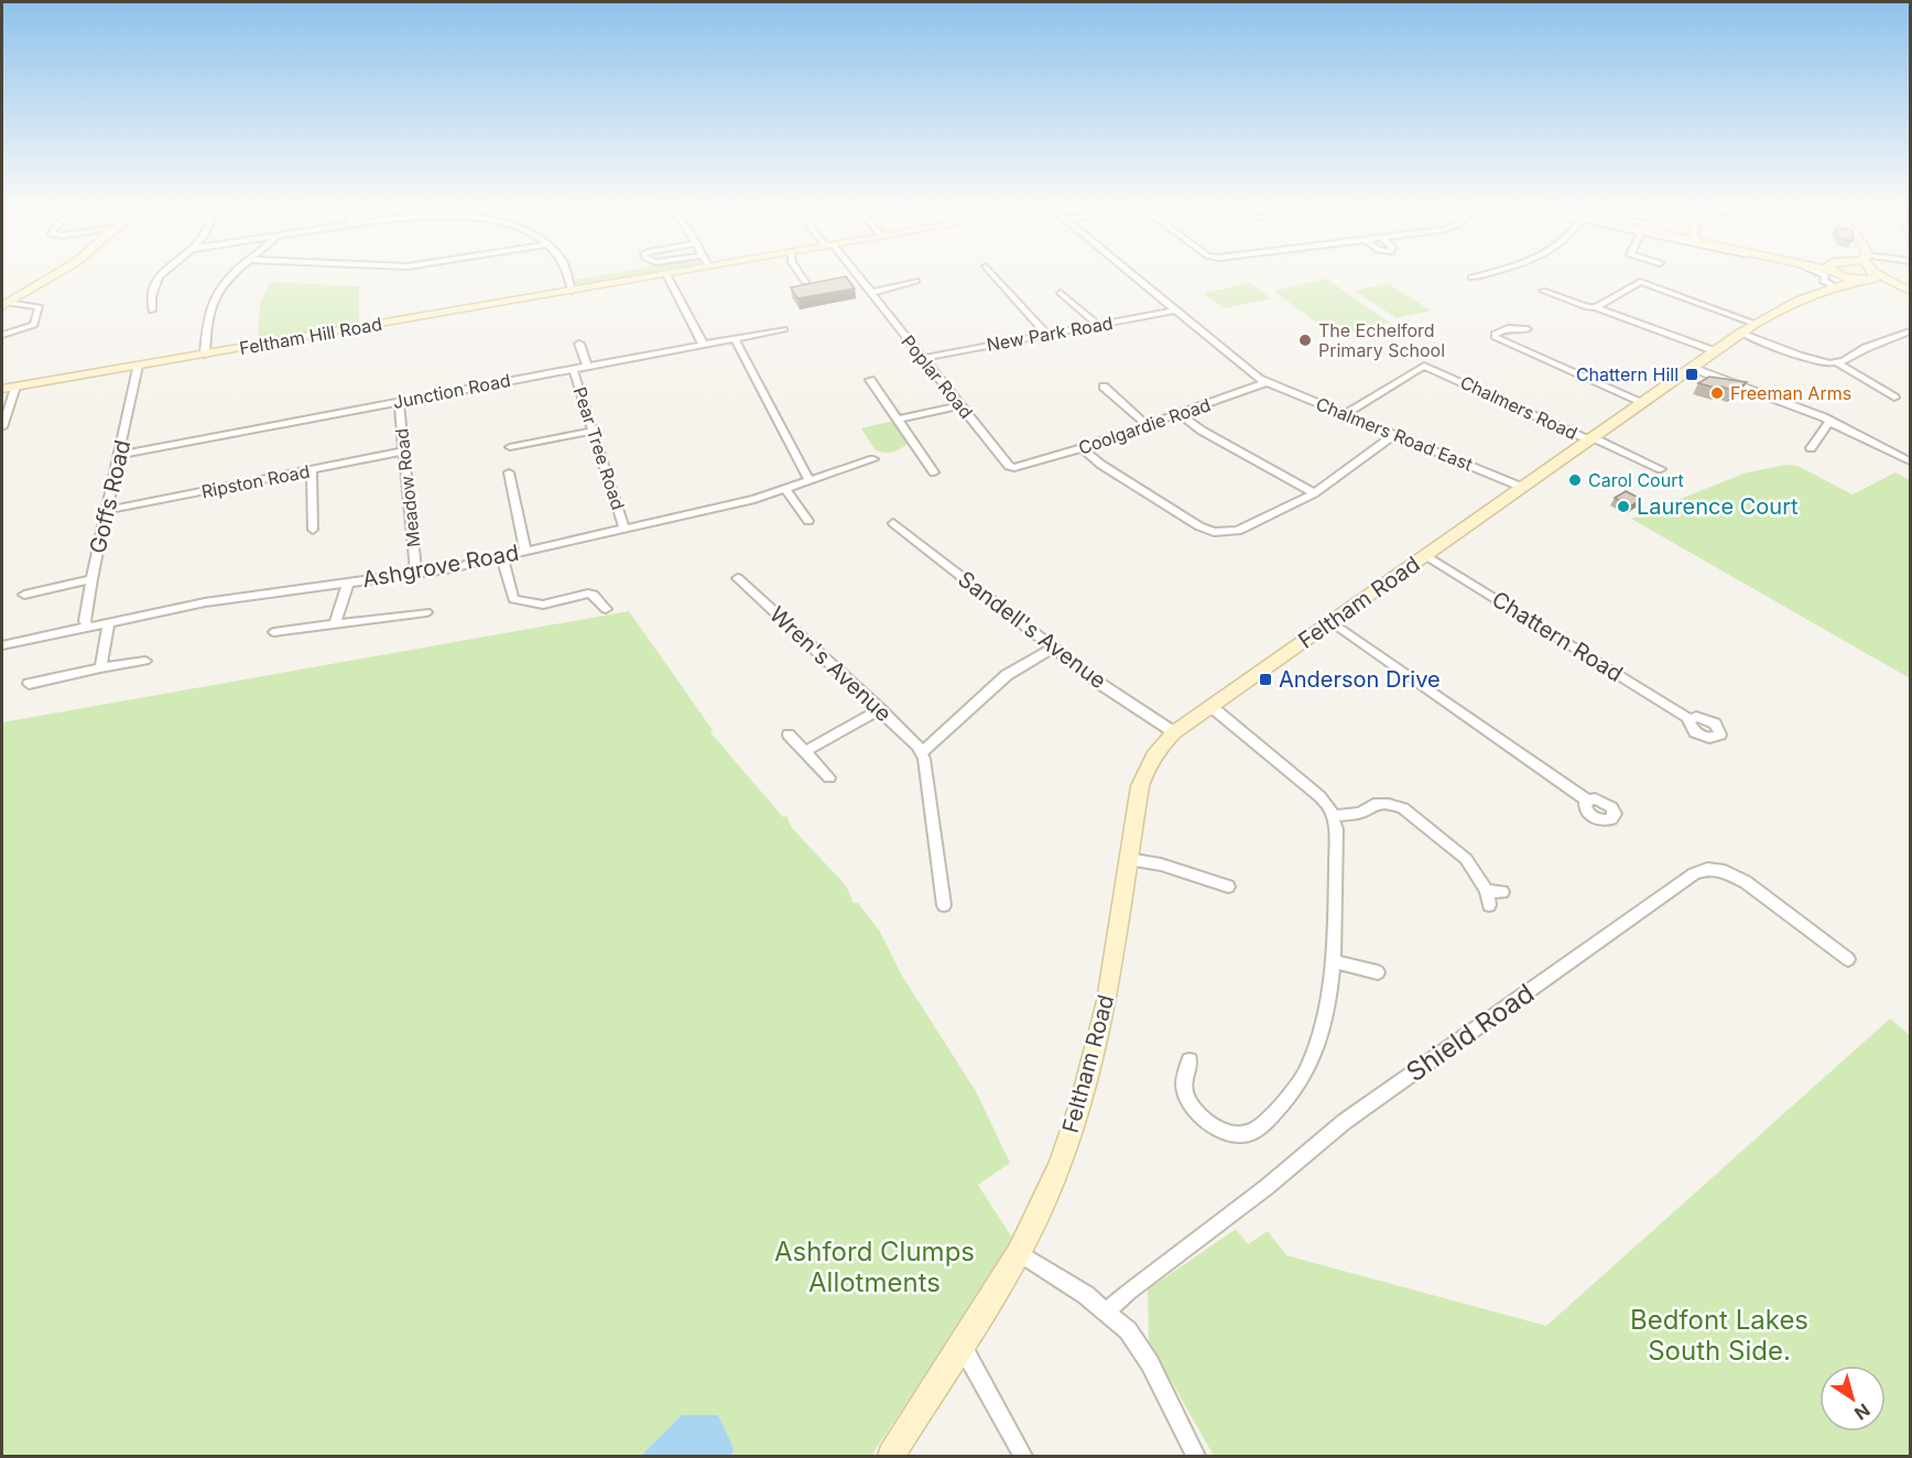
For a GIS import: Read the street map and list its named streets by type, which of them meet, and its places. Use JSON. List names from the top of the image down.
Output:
{
  "streets": {
    "main road": ["Feltham Hill Road", "Feltham Road"],
    "street": [
      "New Park Road",
      "Poplar Road",
      "Junction Road",
      "Chalmers Road",
      "Coolgardie Road",
      "Chalmers Road East",
      "Pear Tree Road",
      "Ripston Road",
      "Meadow Road",
      "Goffs Road",
      "Ashgrove Road",
      "Sandell's Avenue",
      "Chattern Road",
      "Wren's Avenue",
      "Shield Road"
    ]
  },
  "crossings": [
    ["New Park Road", "Poplar Road"],
    ["New Park Road", "Chalmers Road East"],
    ["Feltham Hill Road", "Goffs Road"],
    ["Poplar Road", "Coolgardie Road"],
    ["Junction Road", "Pear Tree Road"],
    ["Junction Road", "Meadow Road"],
    ["Junction Road", "Goffs Road"],
    ["Chalmers Road", "Chalmers Road East"],
    ["Chalmers Road", "Feltham Road"],
    ["Coolgardie Road", "Chalmers Road East"],
    ["Chalmers Road East", "Feltham Road"],
    ["Pear Tree Road", "Ashgrove Road"],
    ["Ripston Road", "Meadow Road"],
    ["Ripston Road", "Goffs Road"],
    ["Meadow Road", "Ashgrove Road"],
    ["Goffs Road", "Ashgrove Road"],
    ["Feltham Road", "Sandell's Avenue"],
    ["Feltham Road", "Chattern Road"]
  ],
  "parks": ["Ashford Clumps Allotments", "Bedfont Lakes South Side."],
  "places": {
    "other": [
      "The Echelford Primary School",
      "Freeman Arms",
      "Carol Court",
      "Laurence Court"
    ],
    "transit": ["Chattern Hill", "Anderson Drive"]
  },
  "north": "bottom right"
}
